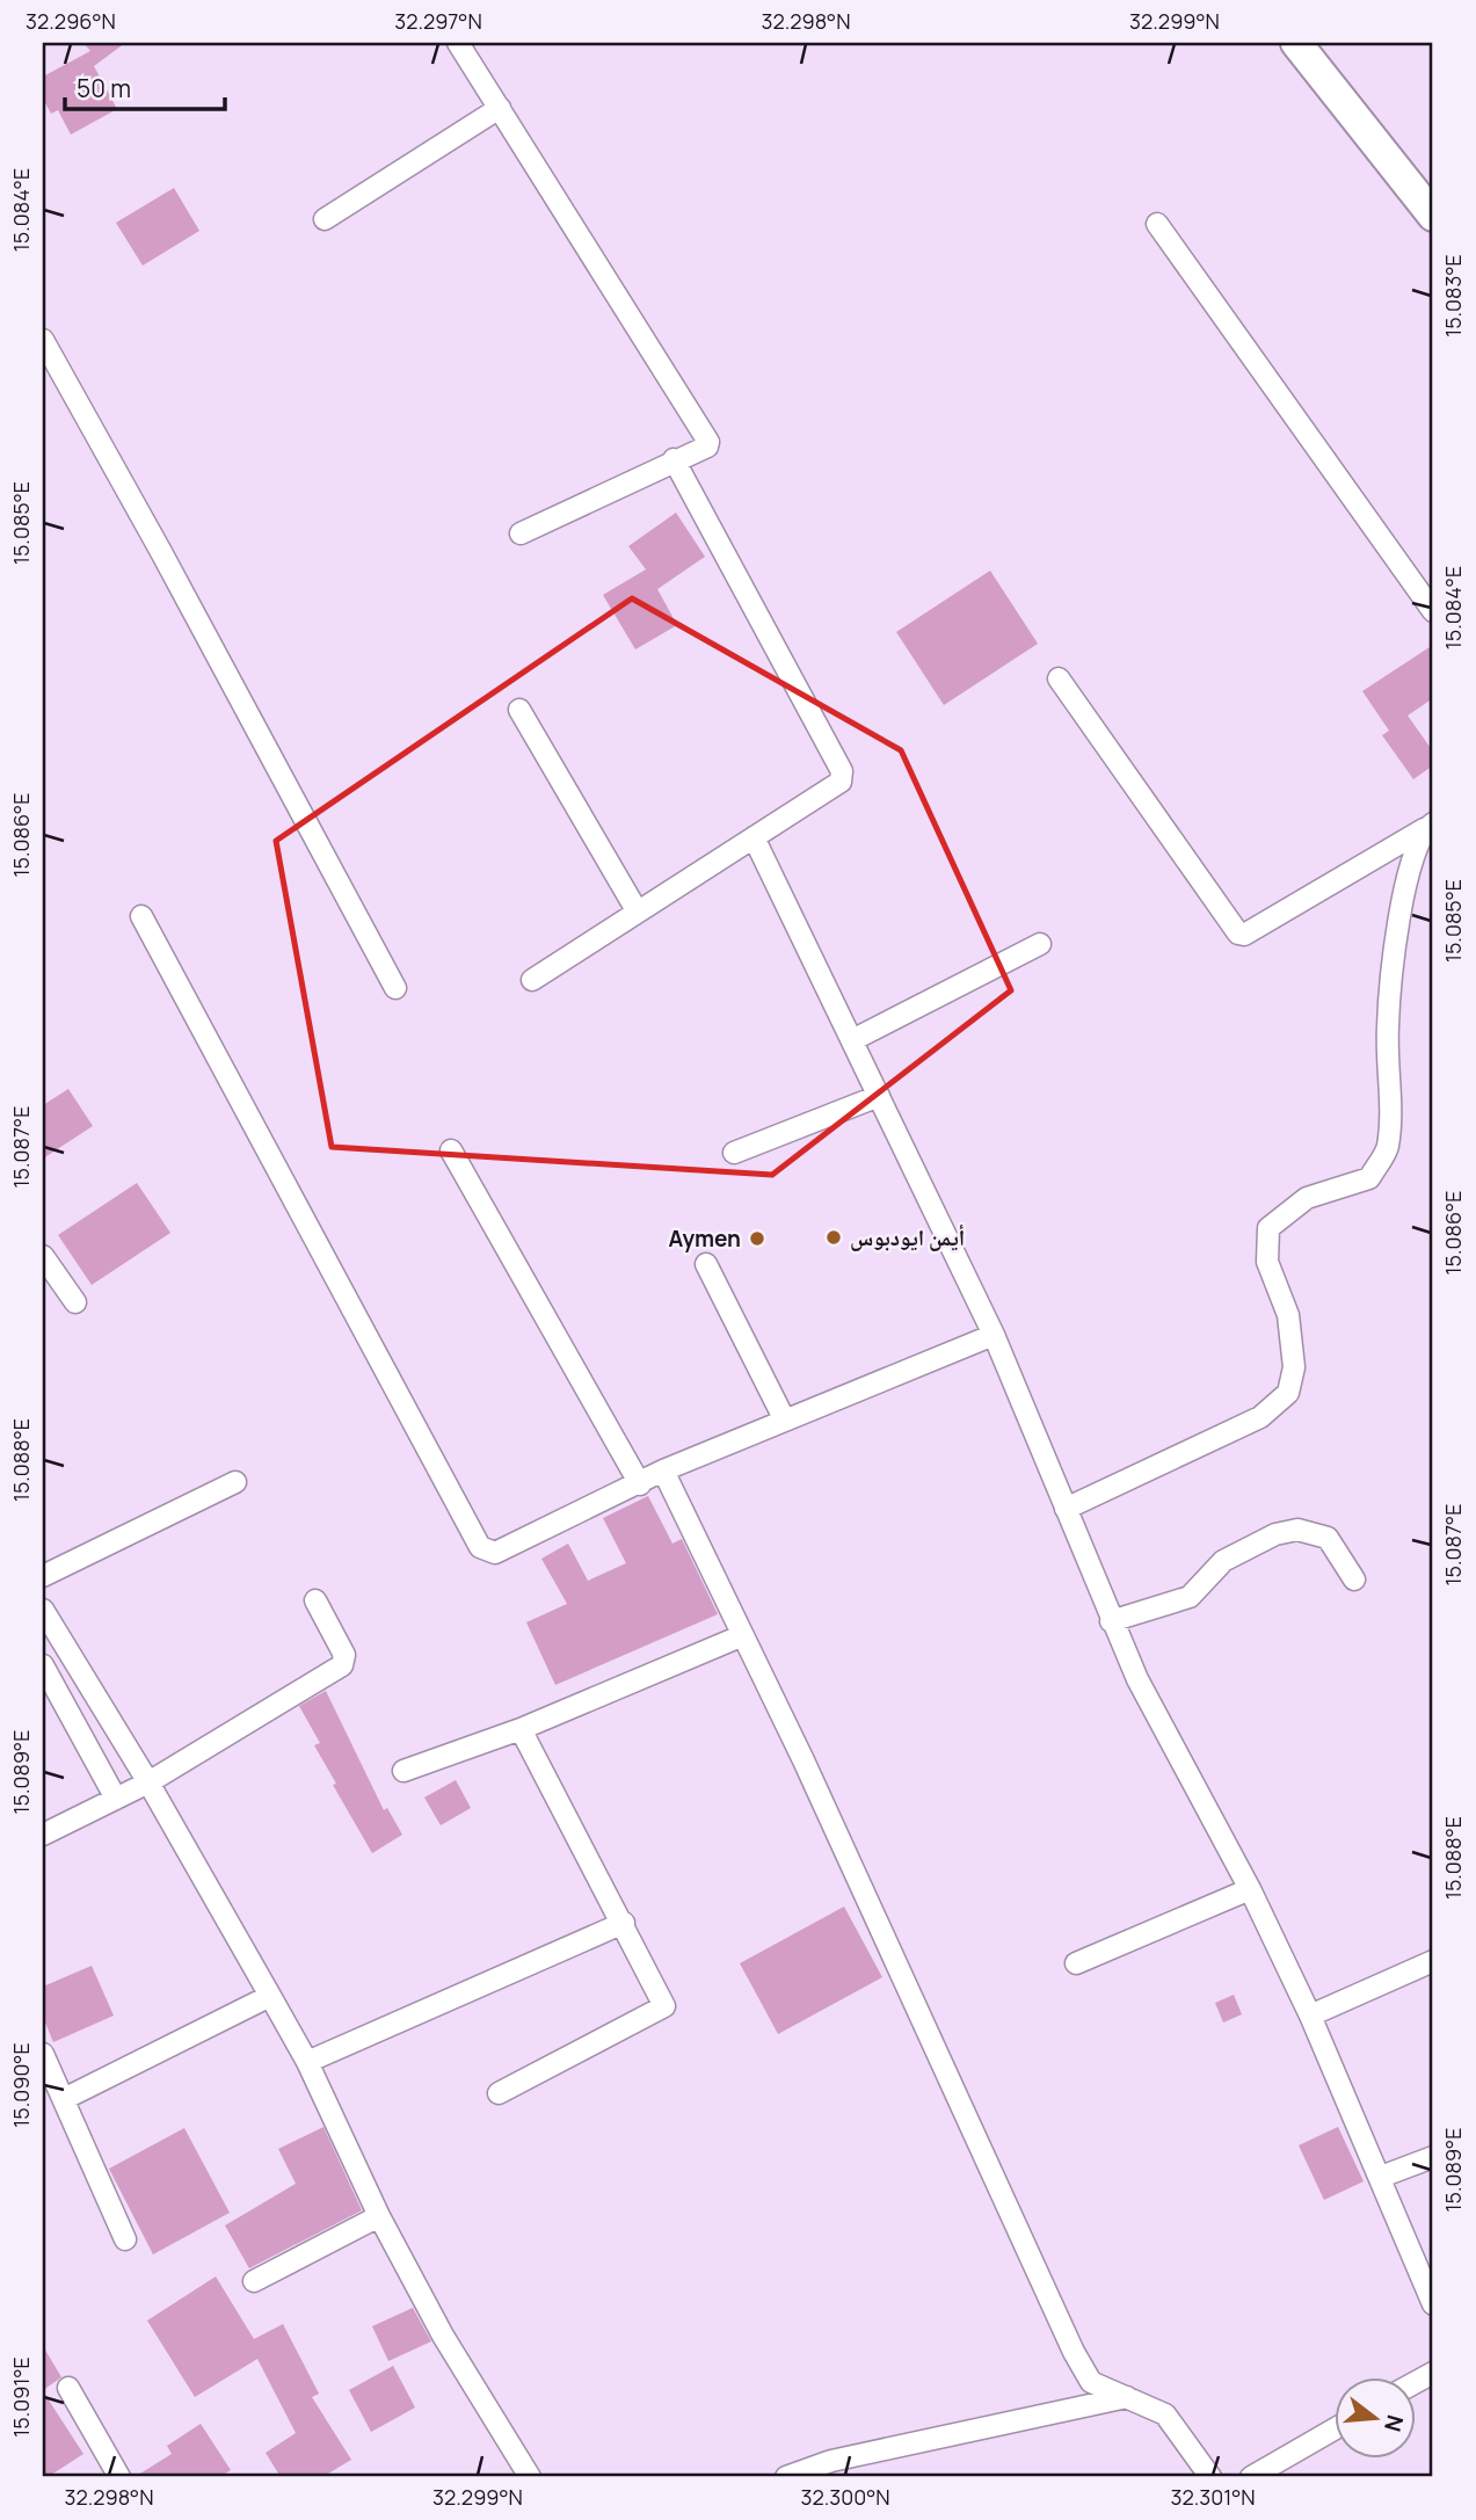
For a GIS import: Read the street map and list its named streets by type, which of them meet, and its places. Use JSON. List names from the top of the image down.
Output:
{
  "places": ["أيمن ايودبوس", "Aymen"],
  "scale_bar": "50 m",
  "north": "right",
  "coordinates": [
    "32.296°N",
    "32.297°N",
    "32.298°N",
    "32.299°N",
    "15.084°E",
    "15.083°E",
    "15.085°E",
    "15.086°E",
    "15.087°E",
    "15.088°E",
    "15.089°E",
    "15.090°E",
    "15.091°E",
    "32.300°N",
    "32.301°N"
  ]
}
